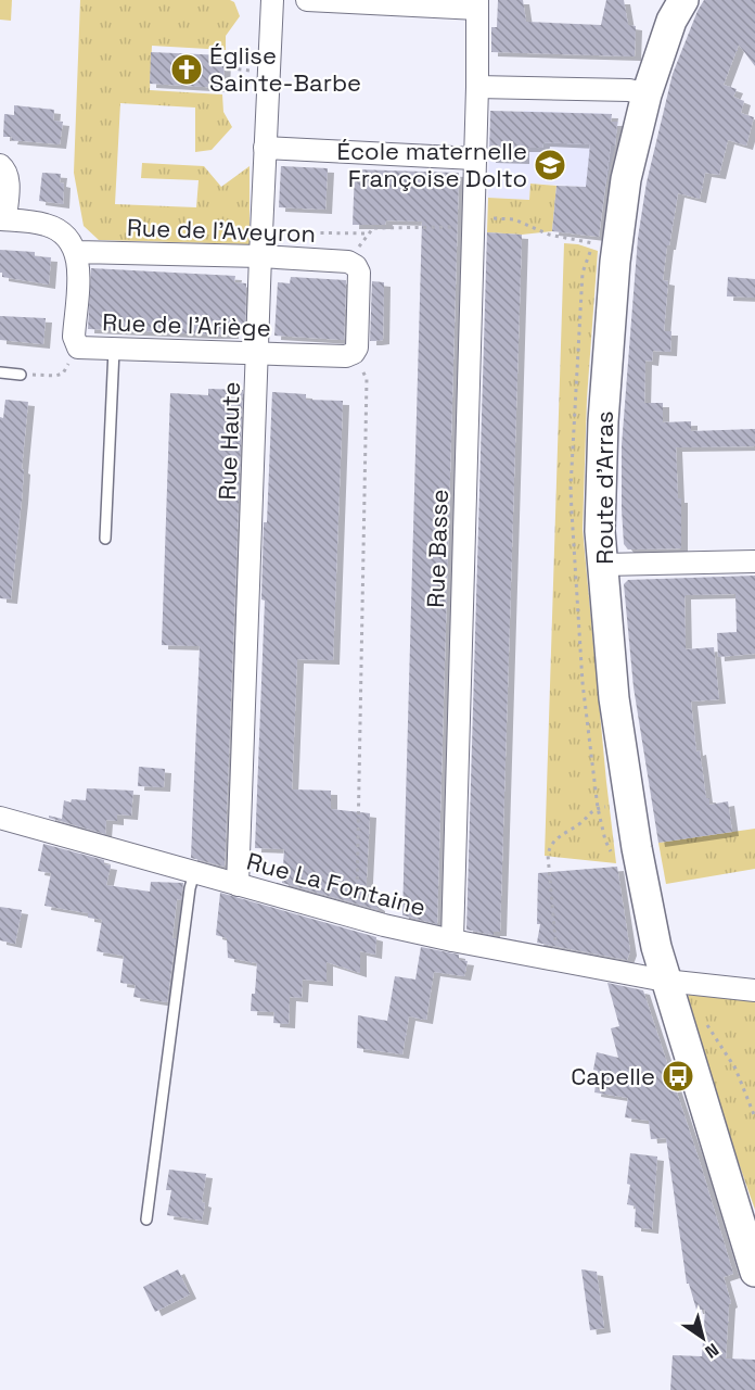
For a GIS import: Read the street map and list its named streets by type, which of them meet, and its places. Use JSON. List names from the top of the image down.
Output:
{
  "streets": {
    "main road": ["Route d'Arras"],
    "street": [
      "Rue de l'Aveyron",
      "Rue de l'Ariège",
      "Rue Haute",
      "Rue Basse",
      "Rue La Fontaine"
    ]
  },
  "crossings": [
    ["Rue de l'Aveyron", "Rue de l'Ariège"],
    ["Rue de l'Aveyron", "Rue Haute"],
    ["Rue de l'Ariège", "Rue Haute"],
    ["Rue Haute", "Rue La Fontaine"],
    ["Route d'Arras", "Rue La Fontaine"],
    ["Rue Basse", "Rue La Fontaine"]
  ],
  "places": {
    "church": ["Église Sainte-Barbe"],
    "school or university": ["École maternelle Françoise Dolto"],
    "bus stop": ["Capelle"]
  },
  "north": "bottom right"
}
